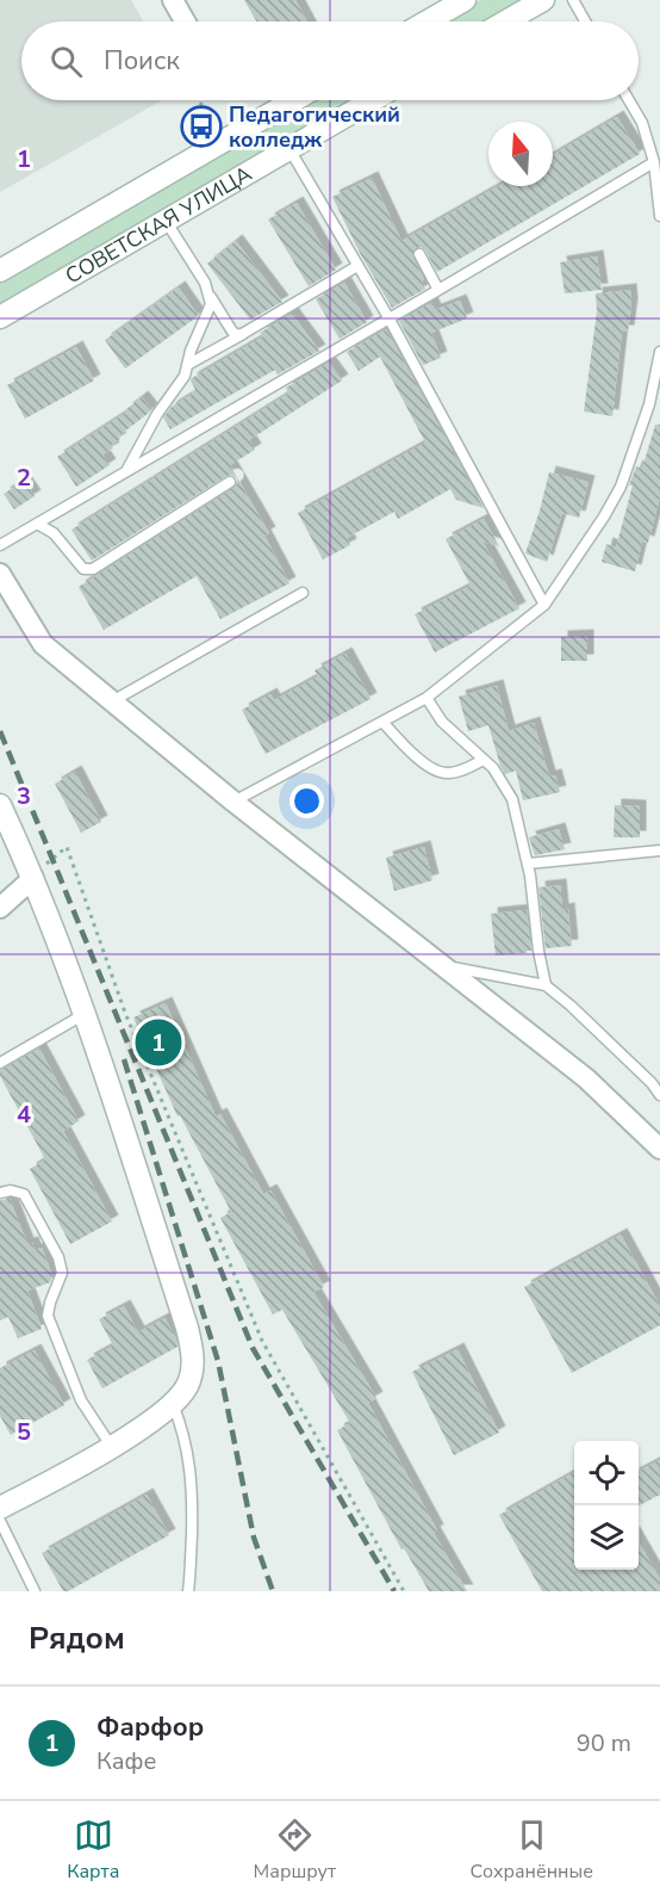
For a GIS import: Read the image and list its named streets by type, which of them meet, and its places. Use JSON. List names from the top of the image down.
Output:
{
  "streets": {
    "main road": ["СОВЕТСКАЯ УЛИЦА"]
  },
  "places": {
    "bus stop": ["Педагогический колледж"]
  },
  "north": "top",
  "page": {
    "search": "Поиск",
    "pins": "1",
    "heading": "Рядом",
    "list": [
      {
        "mark": "1",
        "name": "Фарфор",
        "note": "Кафе",
        "value": "90 m"
      }
    ],
    "nav": ["Карта", "Маршрут", "Сохранённые"]
  },
  "grid": {
    "rows": [
      "1",
      "2",
      "3",
      "4",
      "5"
    ]
  }
}
